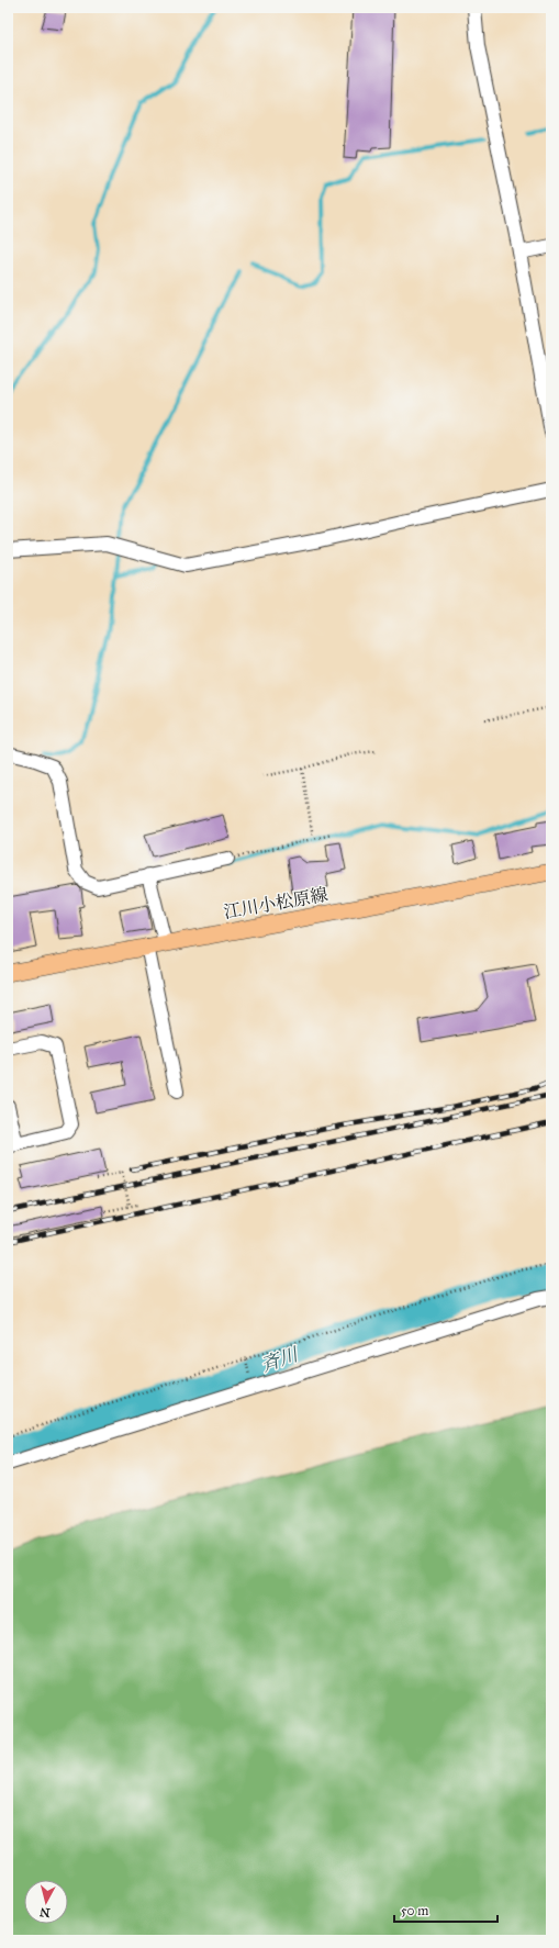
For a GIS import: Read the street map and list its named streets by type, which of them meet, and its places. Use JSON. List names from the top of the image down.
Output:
{
  "streets": {
    "main road": ["江川小松原線"]
  },
  "water": ["斉川"],
  "scale_bar": "50 m",
  "north": "bottom"
}
